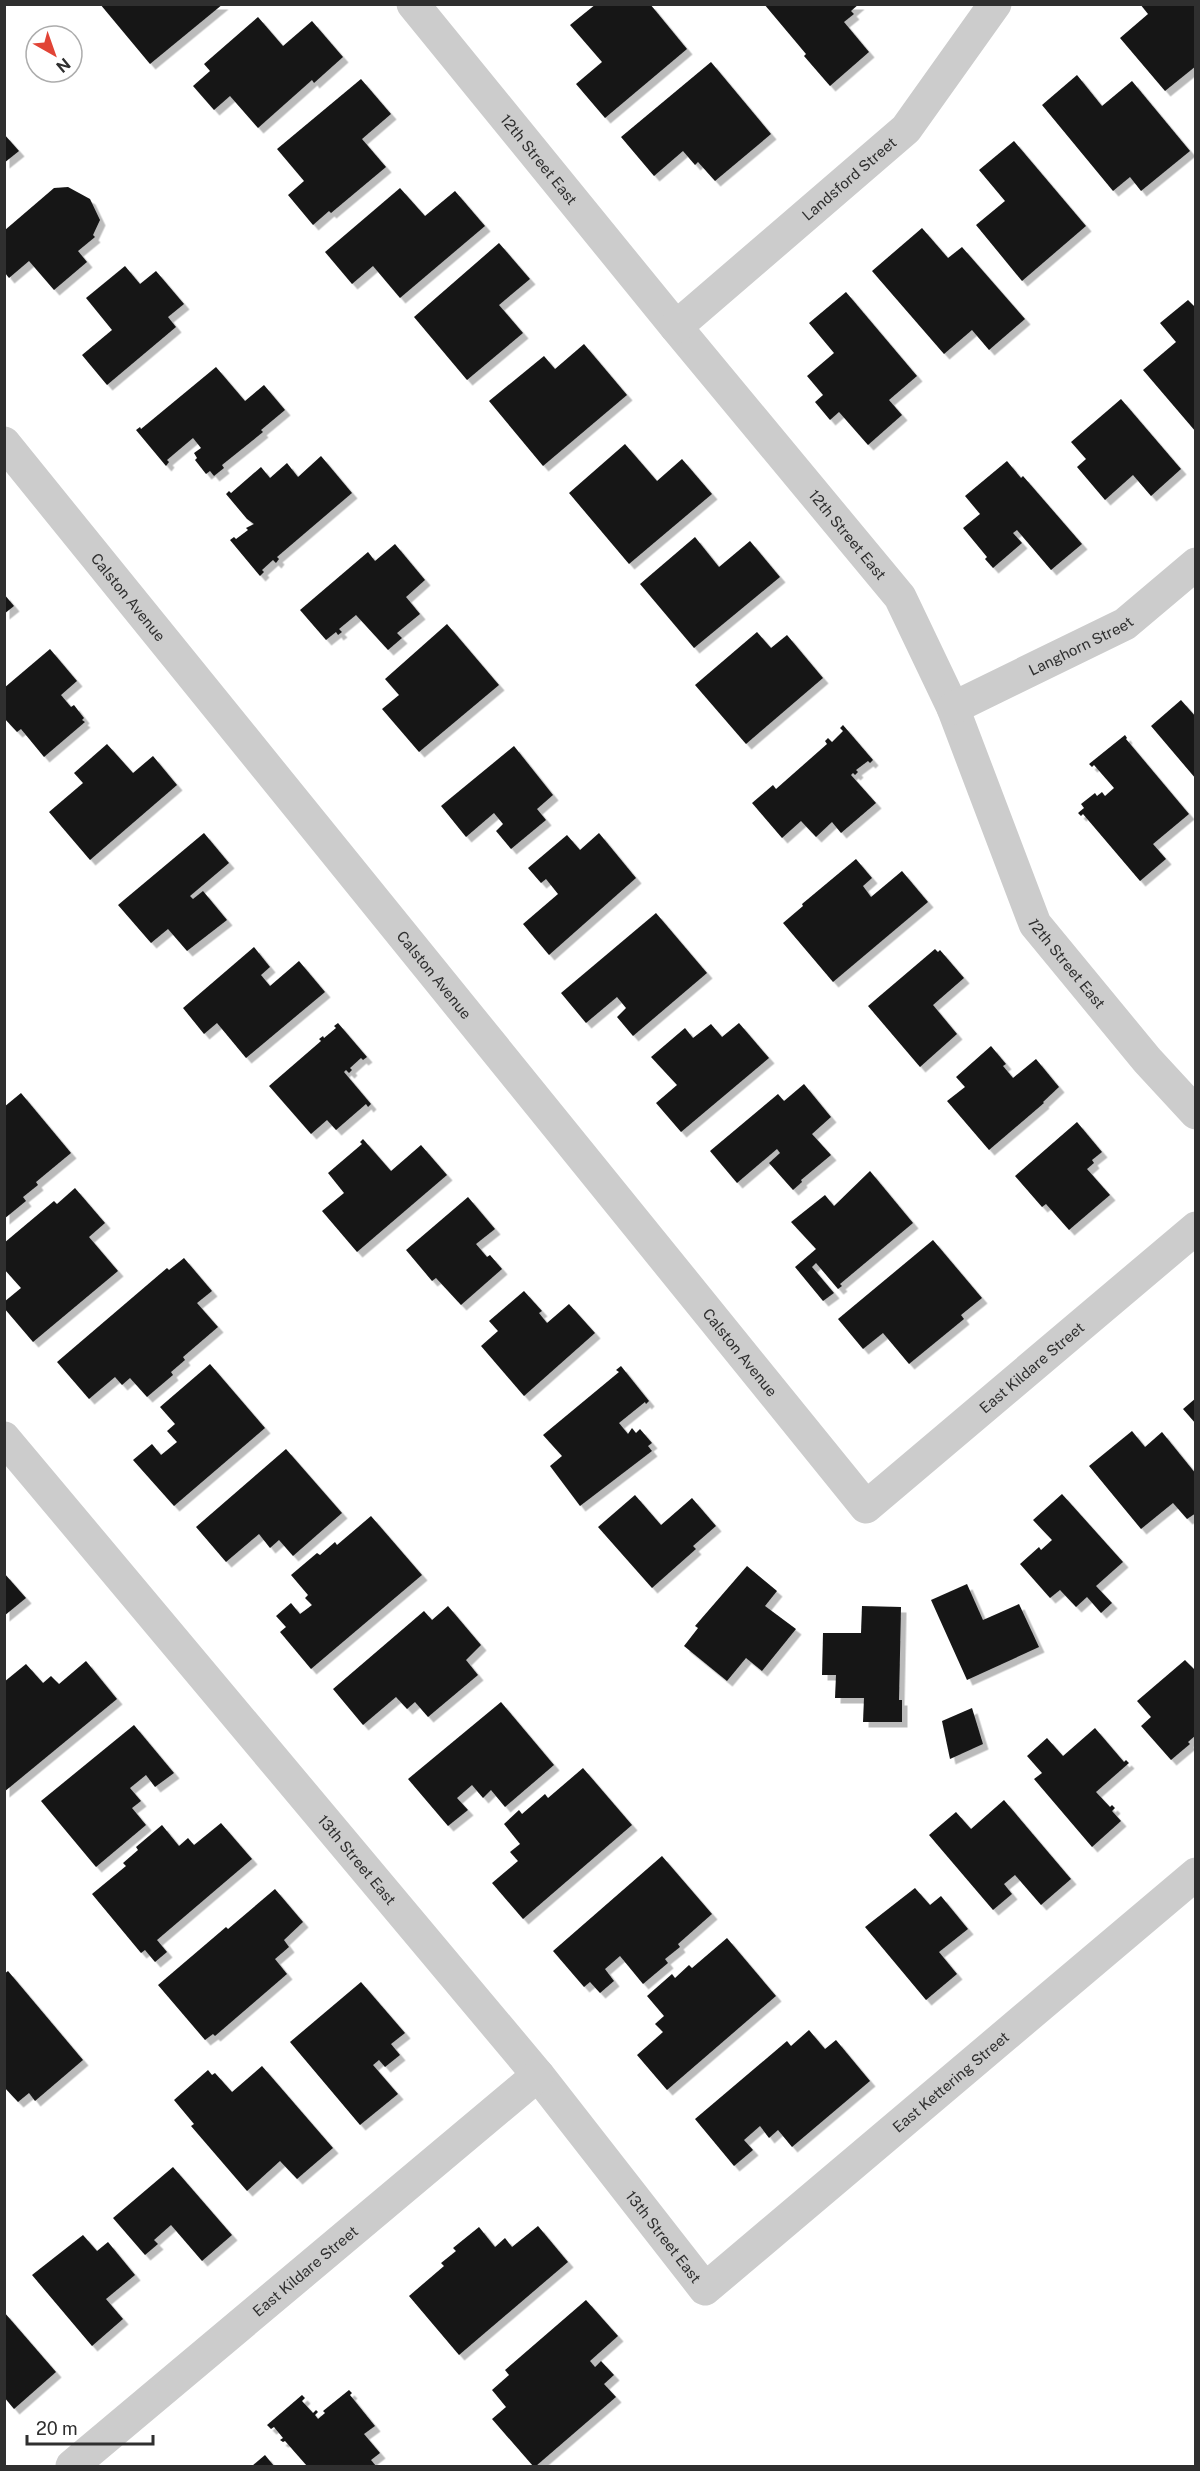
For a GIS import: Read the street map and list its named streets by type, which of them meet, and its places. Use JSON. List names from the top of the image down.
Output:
{
  "streets": {
    "street": [
      "12th Street East",
      "Landsford Street",
      "Calston Avenue",
      "Langhorn Street",
      "East Kildare Street",
      "13th Street East",
      "East Kettering Street"
    ]
  },
  "crossings": [
    ["12th Street East", "Landsford Street"],
    ["12th Street East", "Langhorn Street"],
    ["Calston Avenue", "East Kildare Street"],
    ["East Kildare Street", "13th Street East"],
    ["13th Street East", "East Kettering Street"]
  ],
  "scale_bar": "20 m",
  "north": "bottom right"
}
